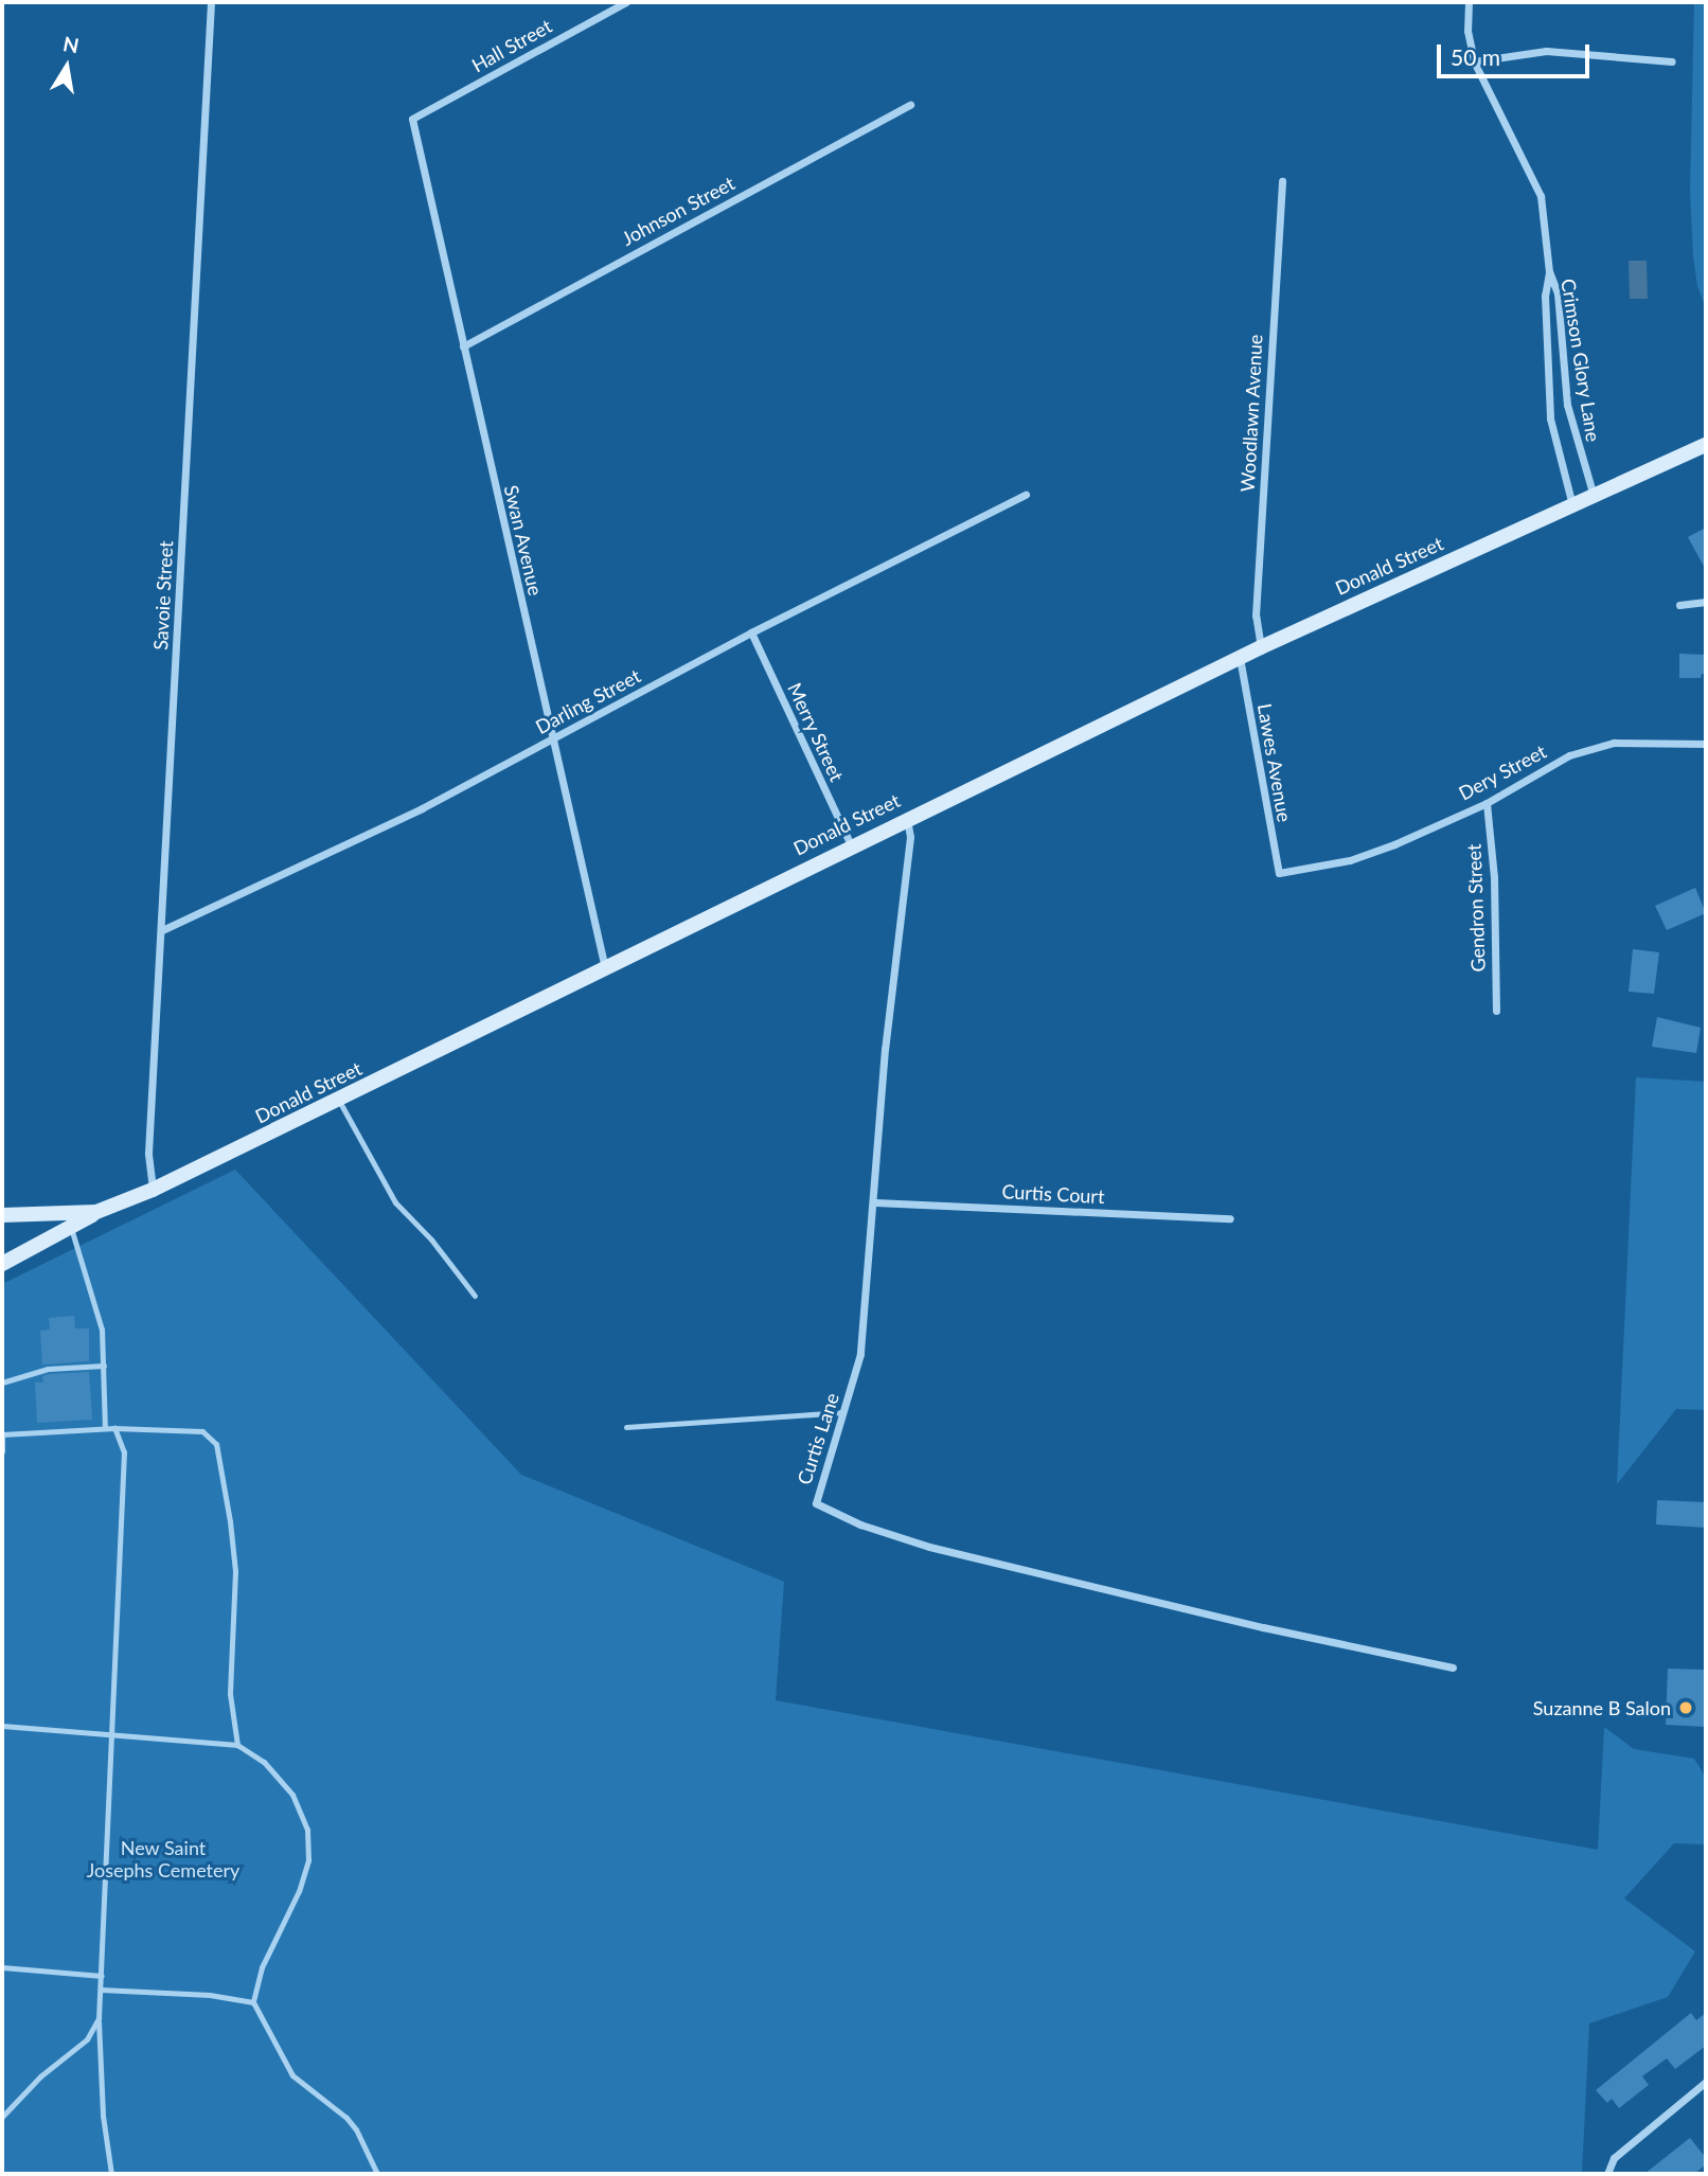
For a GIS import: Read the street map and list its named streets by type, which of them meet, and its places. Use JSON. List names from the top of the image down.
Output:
{
  "streets": {
    "street": [
      "Hall Street",
      "Johnson Street",
      "Crimson Glory Lane",
      "Woodlawn Avenue",
      "Swan Avenue",
      "Donald Street",
      "Savoie Street",
      "Darling Street",
      "Merry Street",
      "Lawes Avenue",
      "Dery Street",
      "Gendron Street",
      "Curtis Court",
      "Curtis Lane"
    ]
  },
  "crossings": [
    ["Hall Street", "Swan Avenue"],
    ["Johnson Street", "Swan Avenue"],
    ["Crimson Glory Lane", "Donald Street"],
    ["Woodlawn Avenue", "Donald Street"],
    ["Swan Avenue", "Donald Street"],
    ["Swan Avenue", "Darling Street"],
    ["Donald Street", "Savoie Street"],
    ["Donald Street", "Merry Street"],
    ["Donald Street", "Lawes Avenue"],
    ["Donald Street", "Curtis Lane"],
    ["Savoie Street", "Darling Street"],
    ["Darling Street", "Merry Street"],
    ["Lawes Avenue", "Dery Street"],
    ["Dery Street", "Gendron Street"],
    ["Curtis Court", "Curtis Lane"]
  ],
  "parks": ["New Saint Josephs Cemetery"],
  "places": ["Suzanne B Salon"],
  "scale_bar": "50 m",
  "north": "top"
}
